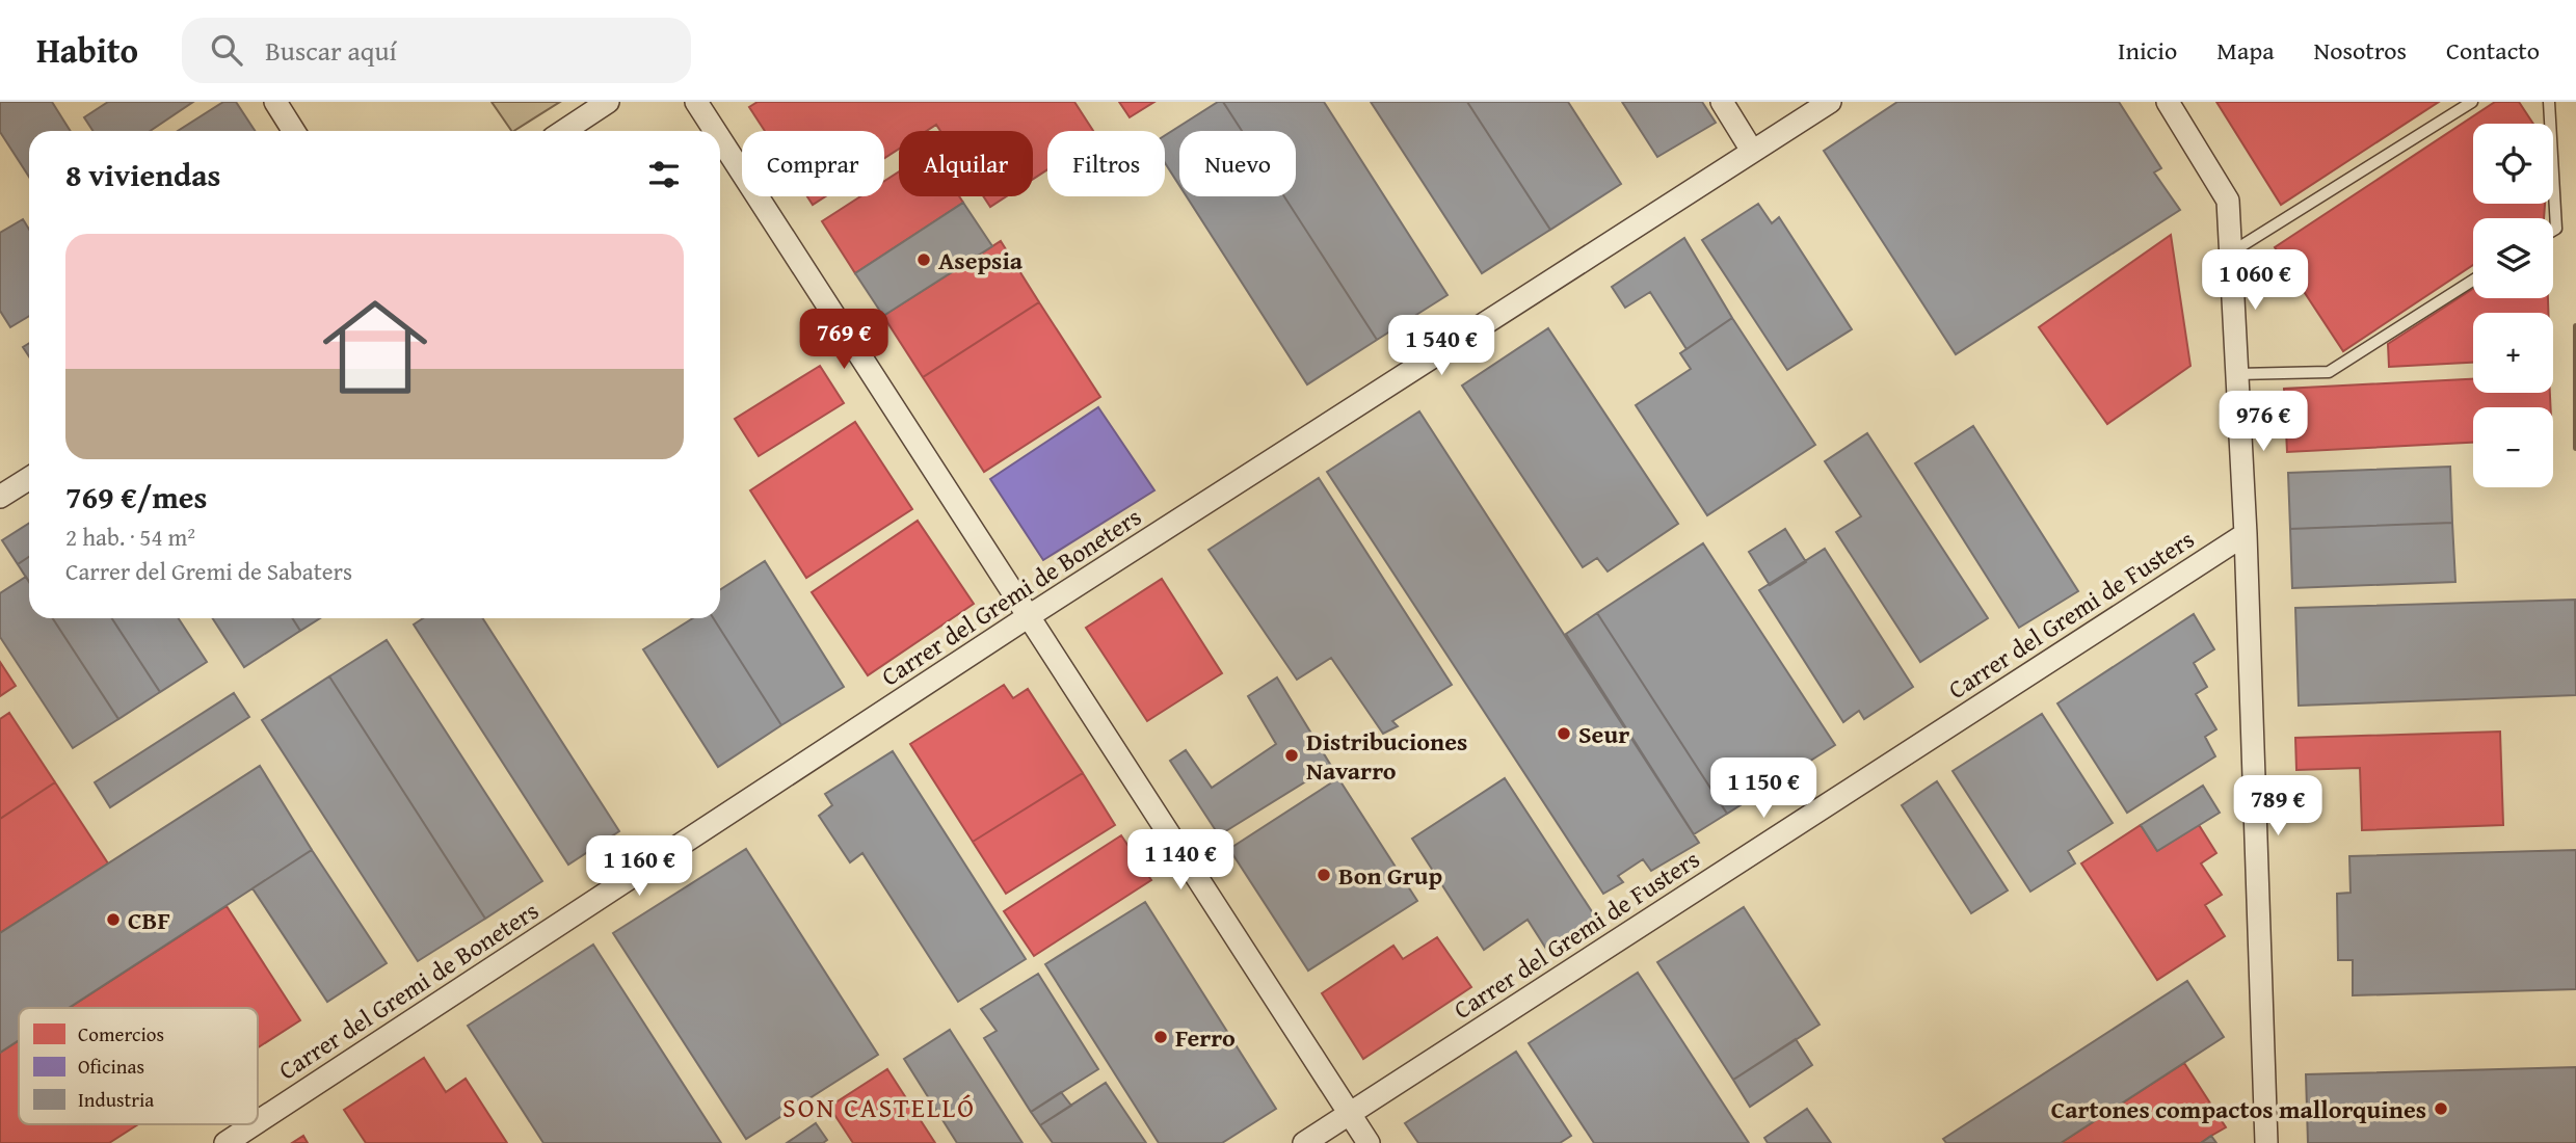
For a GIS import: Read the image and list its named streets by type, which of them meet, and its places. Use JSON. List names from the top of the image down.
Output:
{
  "streets": {
    "street": ["Carrer del Gremi de Boneters", "Carrer del Gremi de Fusters"]
  },
  "districts": ["SON CASTELLÓ"],
  "places": [
    "Asepsia",
    "Seur",
    "Distribuciones Navarro",
    "Bon Grup",
    "CBF",
    "Ferro",
    "Cartones compactos mallorquines"
  ],
  "legend": ["Comercios", "Oficinas", "Industria"],
  "page": {
    "header": "Habito",
    "search": "Buscar aquí",
    "nav": [
      "Inicio",
      "Mapa",
      "Nosotros",
      "Contacto"
    ],
    "map_buttons": ["+", "−"],
    "chip": [
      "Comprar",
      "Alquilar",
      "Filtros",
      "Nuevo"
    ],
    "heading": "8 viviendas",
    "list": [
      {
        "name": "769 €/mes",
        "note": "2 hab. · 54 m² · Carrer del Gremi de Sabaters"
      }
    ],
    "price": [
      "1 060 €",
      "769 €",
      "1 540 €",
      "976 €",
      "1 150 €",
      "789 €",
      "1 140 €",
      "1 160 €"
    ]
  }
}
